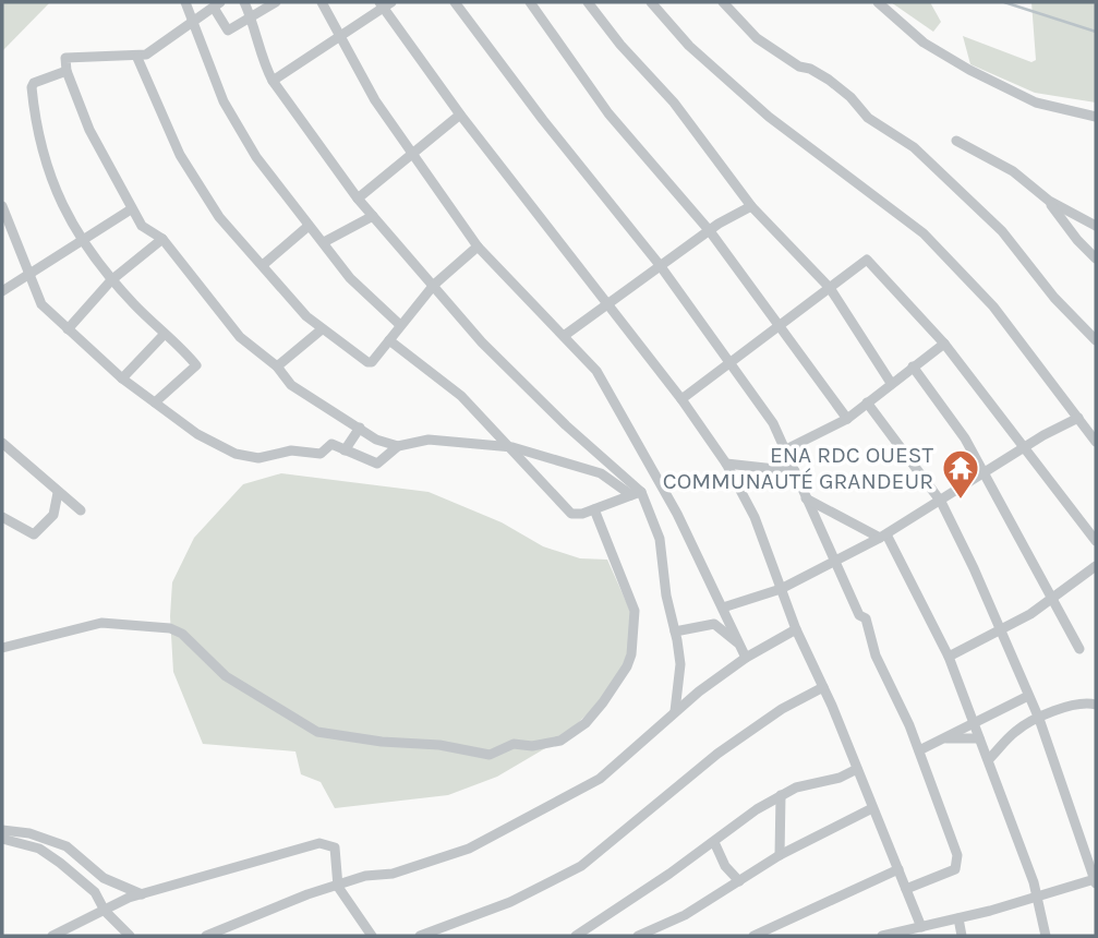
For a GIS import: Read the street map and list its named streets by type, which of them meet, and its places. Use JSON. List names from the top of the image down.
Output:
{
  "places": {
    "temple": ["ENA RDC OUEST COMMUNAUTÉ GRANDEUR"]
  }
}
